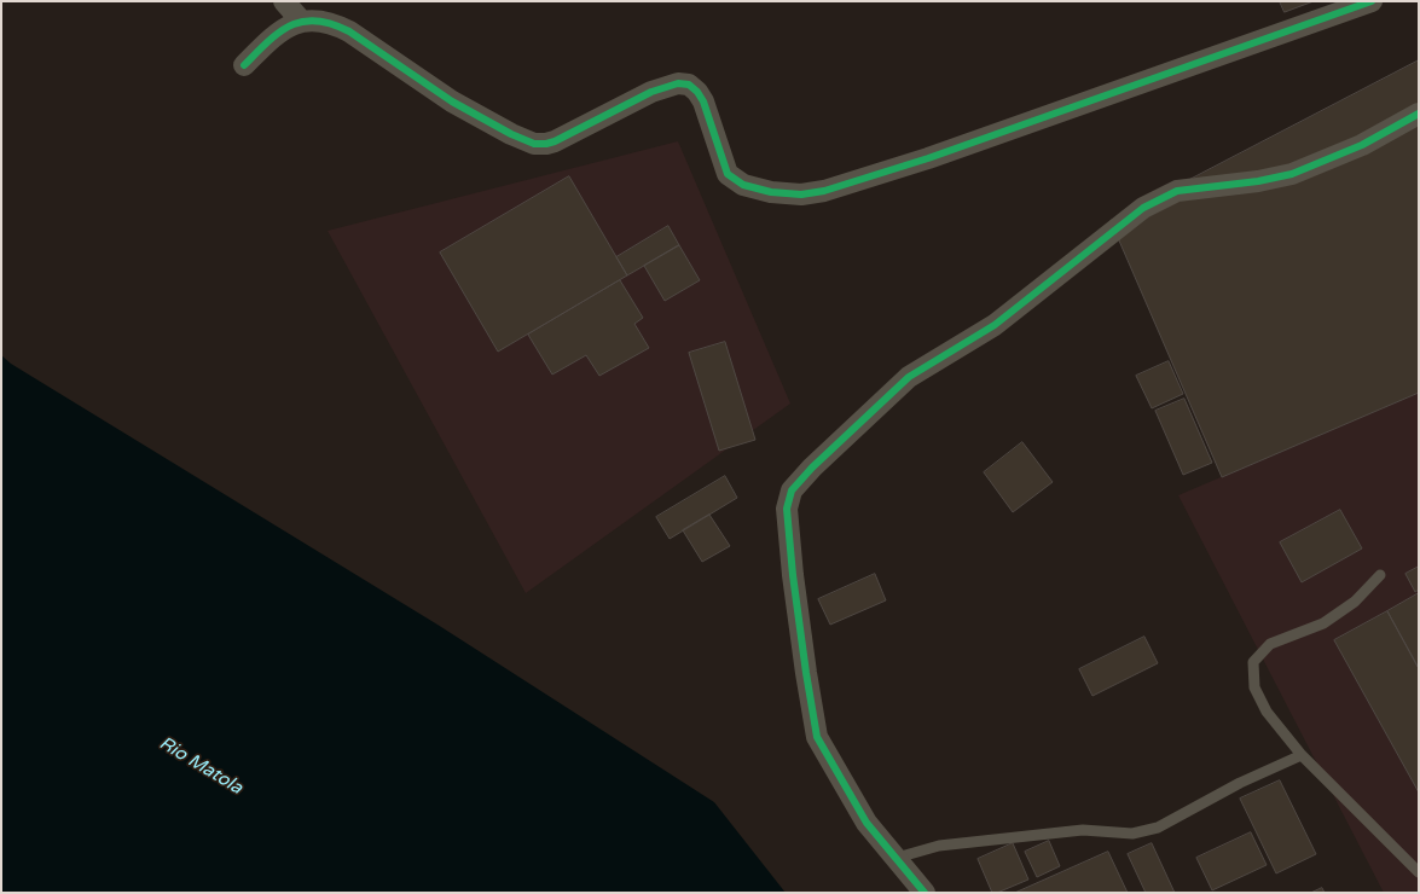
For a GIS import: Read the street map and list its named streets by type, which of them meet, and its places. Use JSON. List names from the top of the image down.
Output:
{
  "water": ["Rio Matola"]
}
